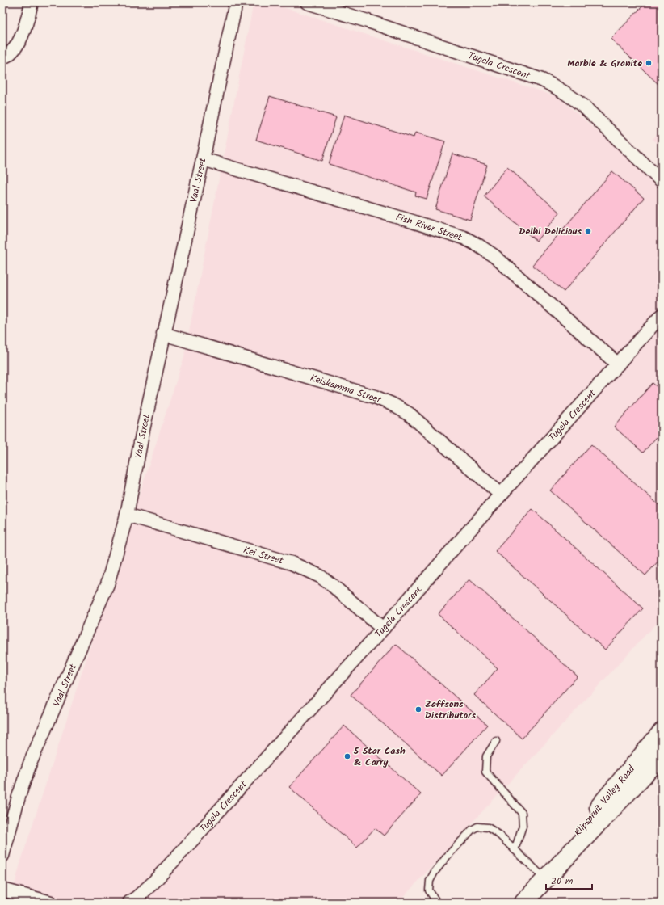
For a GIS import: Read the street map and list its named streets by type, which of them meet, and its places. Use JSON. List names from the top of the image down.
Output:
{
  "streets": {
    "main road": ["Klipspruit Valley Road"],
    "street": [
      "Tugela Crescent",
      "Vaal Street",
      "Fish River Street",
      "Keiskamma Street",
      "Kei Street"
    ]
  },
  "crossings": [
    ["Tugela Crescent", "Fish River Street"],
    ["Tugela Crescent", "Keiskamma Street"],
    ["Tugela Crescent", "Kei Street"],
    ["Vaal Street", "Fish River Street"],
    ["Vaal Street", "Keiskamma Street"],
    ["Vaal Street", "Kei Street"]
  ],
  "places": [
    "Marble & Granite",
    "Delhi Delicious",
    "Zaffsons Distributors",
    "5 Star Cash & Carry"
  ],
  "scale_bar": "20 m"
}
